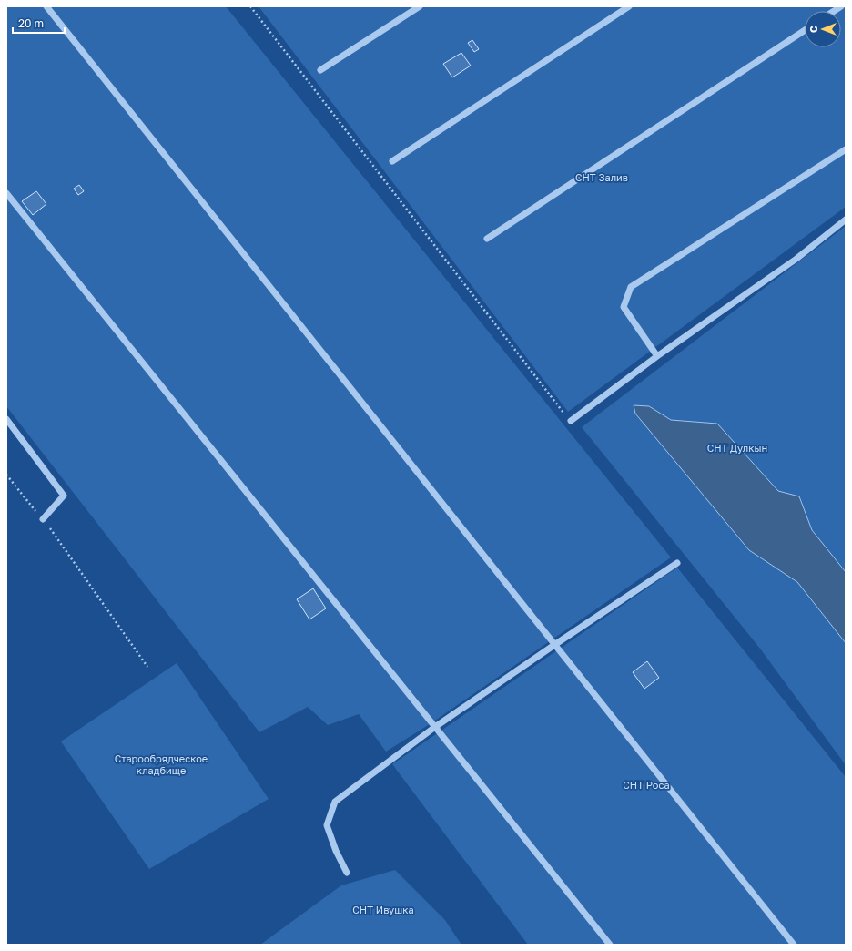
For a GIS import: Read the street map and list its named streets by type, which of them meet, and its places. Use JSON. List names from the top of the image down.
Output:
{
  "parks": [
    "СНТ Залив",
    "СНТ Дулкын",
    "Старообрядческое кладбище",
    "СНТ Роса",
    "СНТ Ивушка"
  ],
  "scale_bar": "20 m",
  "north": "left"
}
